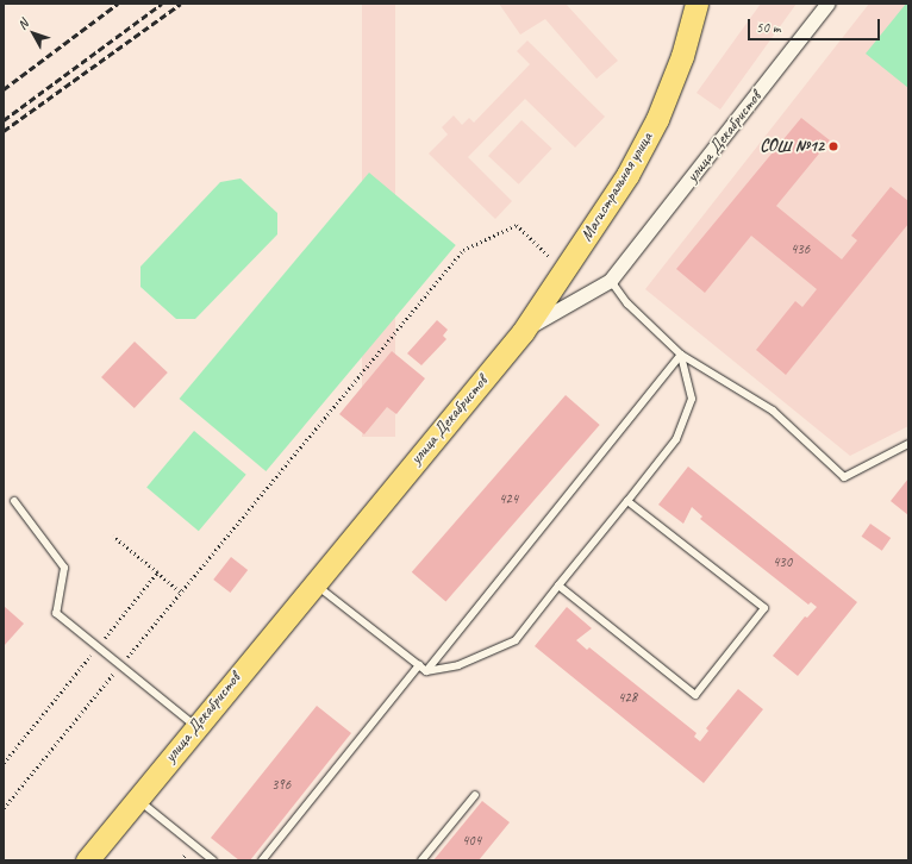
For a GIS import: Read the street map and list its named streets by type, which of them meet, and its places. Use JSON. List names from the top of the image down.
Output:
{
  "streets": {
    "main road": ["улица Декабристов", "Магистральная улица"]
  },
  "crossings": [
    ["улица Декабристов", "Магистральная улица"]
  ],
  "places": ["СОШ №12"],
  "house_numbers": [
    "436",
    "424",
    "430",
    "428",
    "396",
    "404"
  ],
  "scale_bar": "50 m",
  "north": "top left"
}
